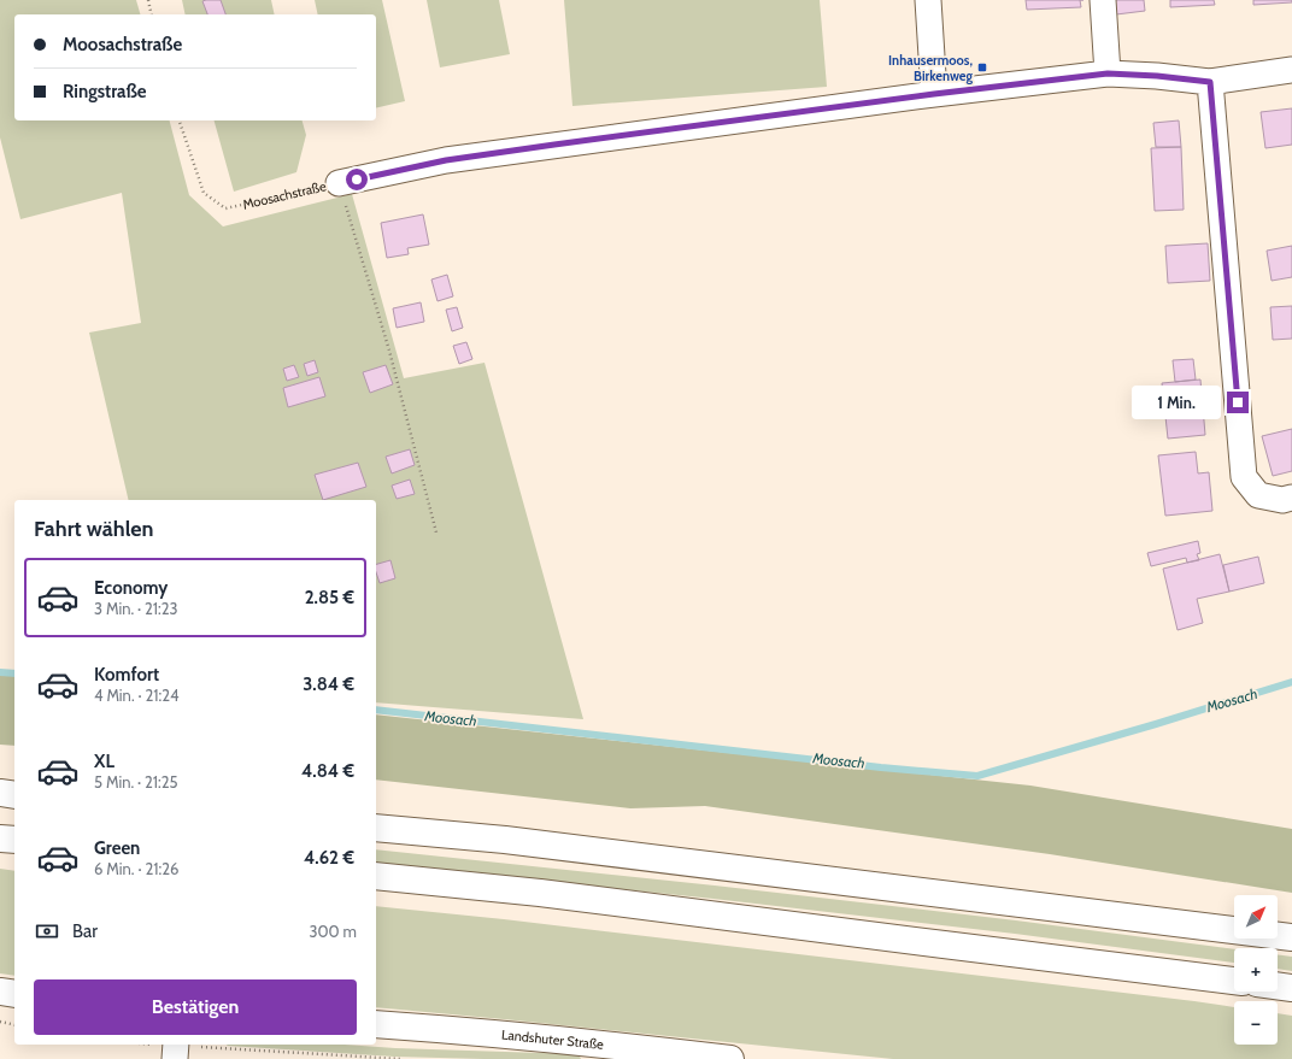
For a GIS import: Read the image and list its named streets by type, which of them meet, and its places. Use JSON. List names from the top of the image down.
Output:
{
  "streets": {
    "main road": ["Landshuter Straße"],
    "street": ["Moosachstraße"]
  },
  "water": ["Moosach"],
  "places": {
    "transit": ["Inhausermoos, Birkenweg"]
  },
  "north": "top right",
  "page": {
    "banner": ["Moosachstraße", "Ringstraße"],
    "bubble": "1 Min.",
    "heading": "Fahrt wählen",
    "list": [
      {
        "name": "Economy",
        "note": "3 Min. · 21:23",
        "value": "2.85 €"
      },
      {
        "name": "Komfort",
        "note": "4 Min. · 21:24",
        "value": "3.84 €"
      },
      {
        "name": "XL",
        "note": "5 Min. · 21:25",
        "value": "4.84 €"
      },
      {
        "name": "Green",
        "note": "6 Min. · 21:26",
        "value": "4.62 €"
      }
    ],
    "map_buttons": ["+", "−"],
    "pay": ["Bar", "300 m"],
    "buttons": "Bestätigen"
  }
}
